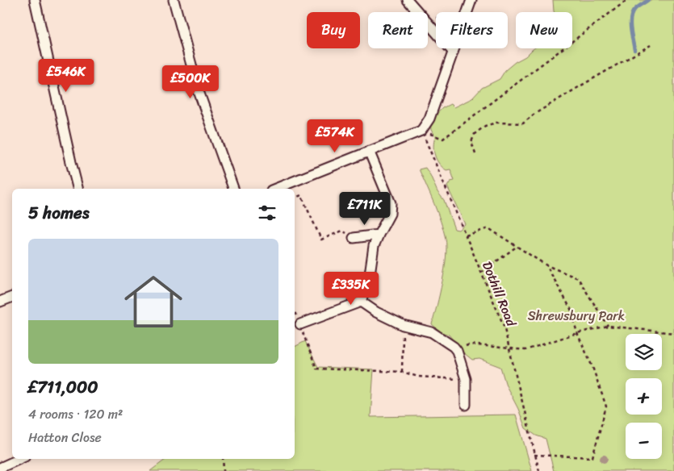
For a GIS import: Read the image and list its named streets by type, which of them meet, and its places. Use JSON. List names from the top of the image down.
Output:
{
  "streets": {
    "path": ["Dothill Road"]
  },
  "parks": ["Shrewsbury Park"],
  "page": {
    "chip": [
      "Buy",
      "Rent",
      "Filters",
      "New"
    ],
    "price": [
      "£546K",
      "£500K",
      "£574K",
      "£711K",
      "£335K"
    ],
    "heading": "5 homes",
    "list": [
      {
        "name": "£711,000",
        "note": "4 rooms · 120 m² · Hatton Close"
      }
    ],
    "map_buttons": ["+", "−"]
  }
}
